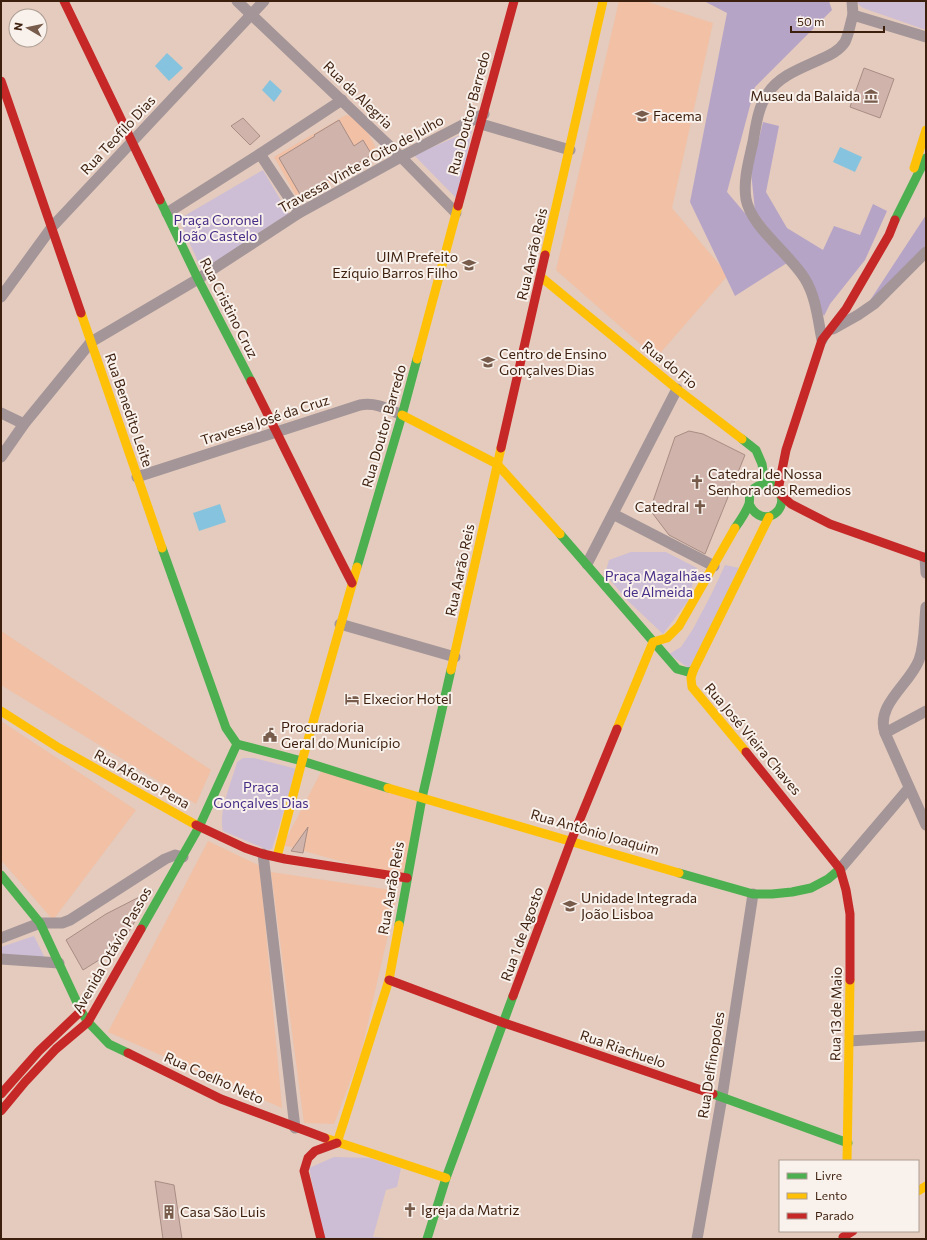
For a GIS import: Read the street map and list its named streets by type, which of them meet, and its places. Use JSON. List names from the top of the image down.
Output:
{
  "streets": {
    "main road": [
      "Rua Doutor Barredo",
      "Rua Aarão Reis",
      "Rua Cristino Cruz",
      "Rua do Fio",
      "Rua Benedito Leite",
      "Rua José Vieira Chaves",
      "Rua Afonso Pena",
      "Rua Antônio Joaquim",
      "Rua 1 de Agosto",
      "Avenida Otávio Passos",
      "Rua 13 de Maio",
      "Rua Riachuelo",
      "Rua Coelho Neto"
    ],
    "street": [
      "Rua da Alegria",
      "Rua Teofilo Dias",
      "Travessa Vinte e Oito de Julho",
      "Travessa José da Cruz",
      "Rua Delfinopoles"
    ]
  },
  "crossings": [
    ["Rua da Alegria", "Rua Doutor Barredo"],
    ["Rua da Alegria", "Rua Teofilo Dias"],
    ["Rua da Alegria", "Travessa Vinte e Oito de Julho"],
    ["Rua Doutor Barredo", "Travessa Vinte e Oito de Julho"],
    ["Rua Doutor Barredo", "Rua Cristino Cruz"],
    ["Rua Doutor Barredo", "Travessa José da Cruz"],
    ["Rua Doutor Barredo", "Rua José Vieira Chaves"],
    ["Rua Doutor Barredo", "Rua Afonso Pena"],
    ["Rua Doutor Barredo", "Rua Antônio Joaquim"],
    ["Rua Teofilo Dias", "Rua Cristino Cruz"],
    ["Rua Teofilo Dias", "Rua Benedito Leite"],
    ["Travessa Vinte e Oito de Julho", "Rua Cristino Cruz"],
    ["Travessa Vinte e Oito de Julho", "Rua Benedito Leite"],
    ["Rua Aarão Reis", "Rua do Fio"],
    ["Rua Aarão Reis", "Rua José Vieira Chaves"],
    ["Rua Aarão Reis", "Rua Afonso Pena"],
    ["Rua Aarão Reis", "Rua Antônio Joaquim"],
    ["Rua Aarão Reis", "Rua Riachuelo"],
    ["Rua Aarão Reis", "Rua Coelho Neto"],
    ["Rua Cristino Cruz", "Travessa José da Cruz"],
    ["Rua Benedito Leite", "Travessa José da Cruz"],
    ["Rua Benedito Leite", "Rua Antônio Joaquim"],
    ["Rua Benedito Leite", "Avenida Otávio Passos"],
    ["Travessa José da Cruz", "Rua José Vieira Chaves"],
    ["Rua José Vieira Chaves", "Rua Antônio Joaquim"],
    ["Rua José Vieira Chaves", "Rua 1 de Agosto"],
    ["Rua José Vieira Chaves", "Rua 13 de Maio"],
    ["Rua Afonso Pena", "Avenida Otávio Passos"],
    ["Rua Antônio Joaquim", "Rua 1 de Agosto"],
    ["Rua Antônio Joaquim", "Avenida Otávio Passos"],
    ["Rua Antônio Joaquim", "Rua 13 de Maio"],
    ["Rua Antônio Joaquim", "Rua Delfinopoles"],
    ["Rua 1 de Agosto", "Rua Riachuelo"],
    ["Rua 1 de Agosto", "Rua Coelho Neto"],
    ["Avenida Otávio Passos", "Rua Coelho Neto"],
    ["Rua 13 de Maio", "Rua Riachuelo"],
    ["Rua Riachuelo", "Rua Delfinopoles"]
  ],
  "parks": ["Praça Coronel João Castelo", "Praça Magalhães de Almeida", "Praça Gonçalves Dias"],
  "places": {
    "museum": ["Museu da Balaida"],
    "school or university": [
      "Facema",
      "UIM Prefeito Ezíquio Barros Filho",
      "Centro de Ensino Gonçalves Dias",
      "Unidade Integrada João Lisboa"
    ],
    "church": ["Catedral de Nossa Senhora dos Remedios", "Catedral", "Igreja da Matriz"],
    "hotel": ["Elxecior Hotel"],
    "public building": ["Procuradoria Geral do Município"],
    "building": ["Casa São Luis"]
  },
  "legend": ["Livre", "Lento", "Parado"],
  "scale_bar": "50 m",
  "north": "left"
}
